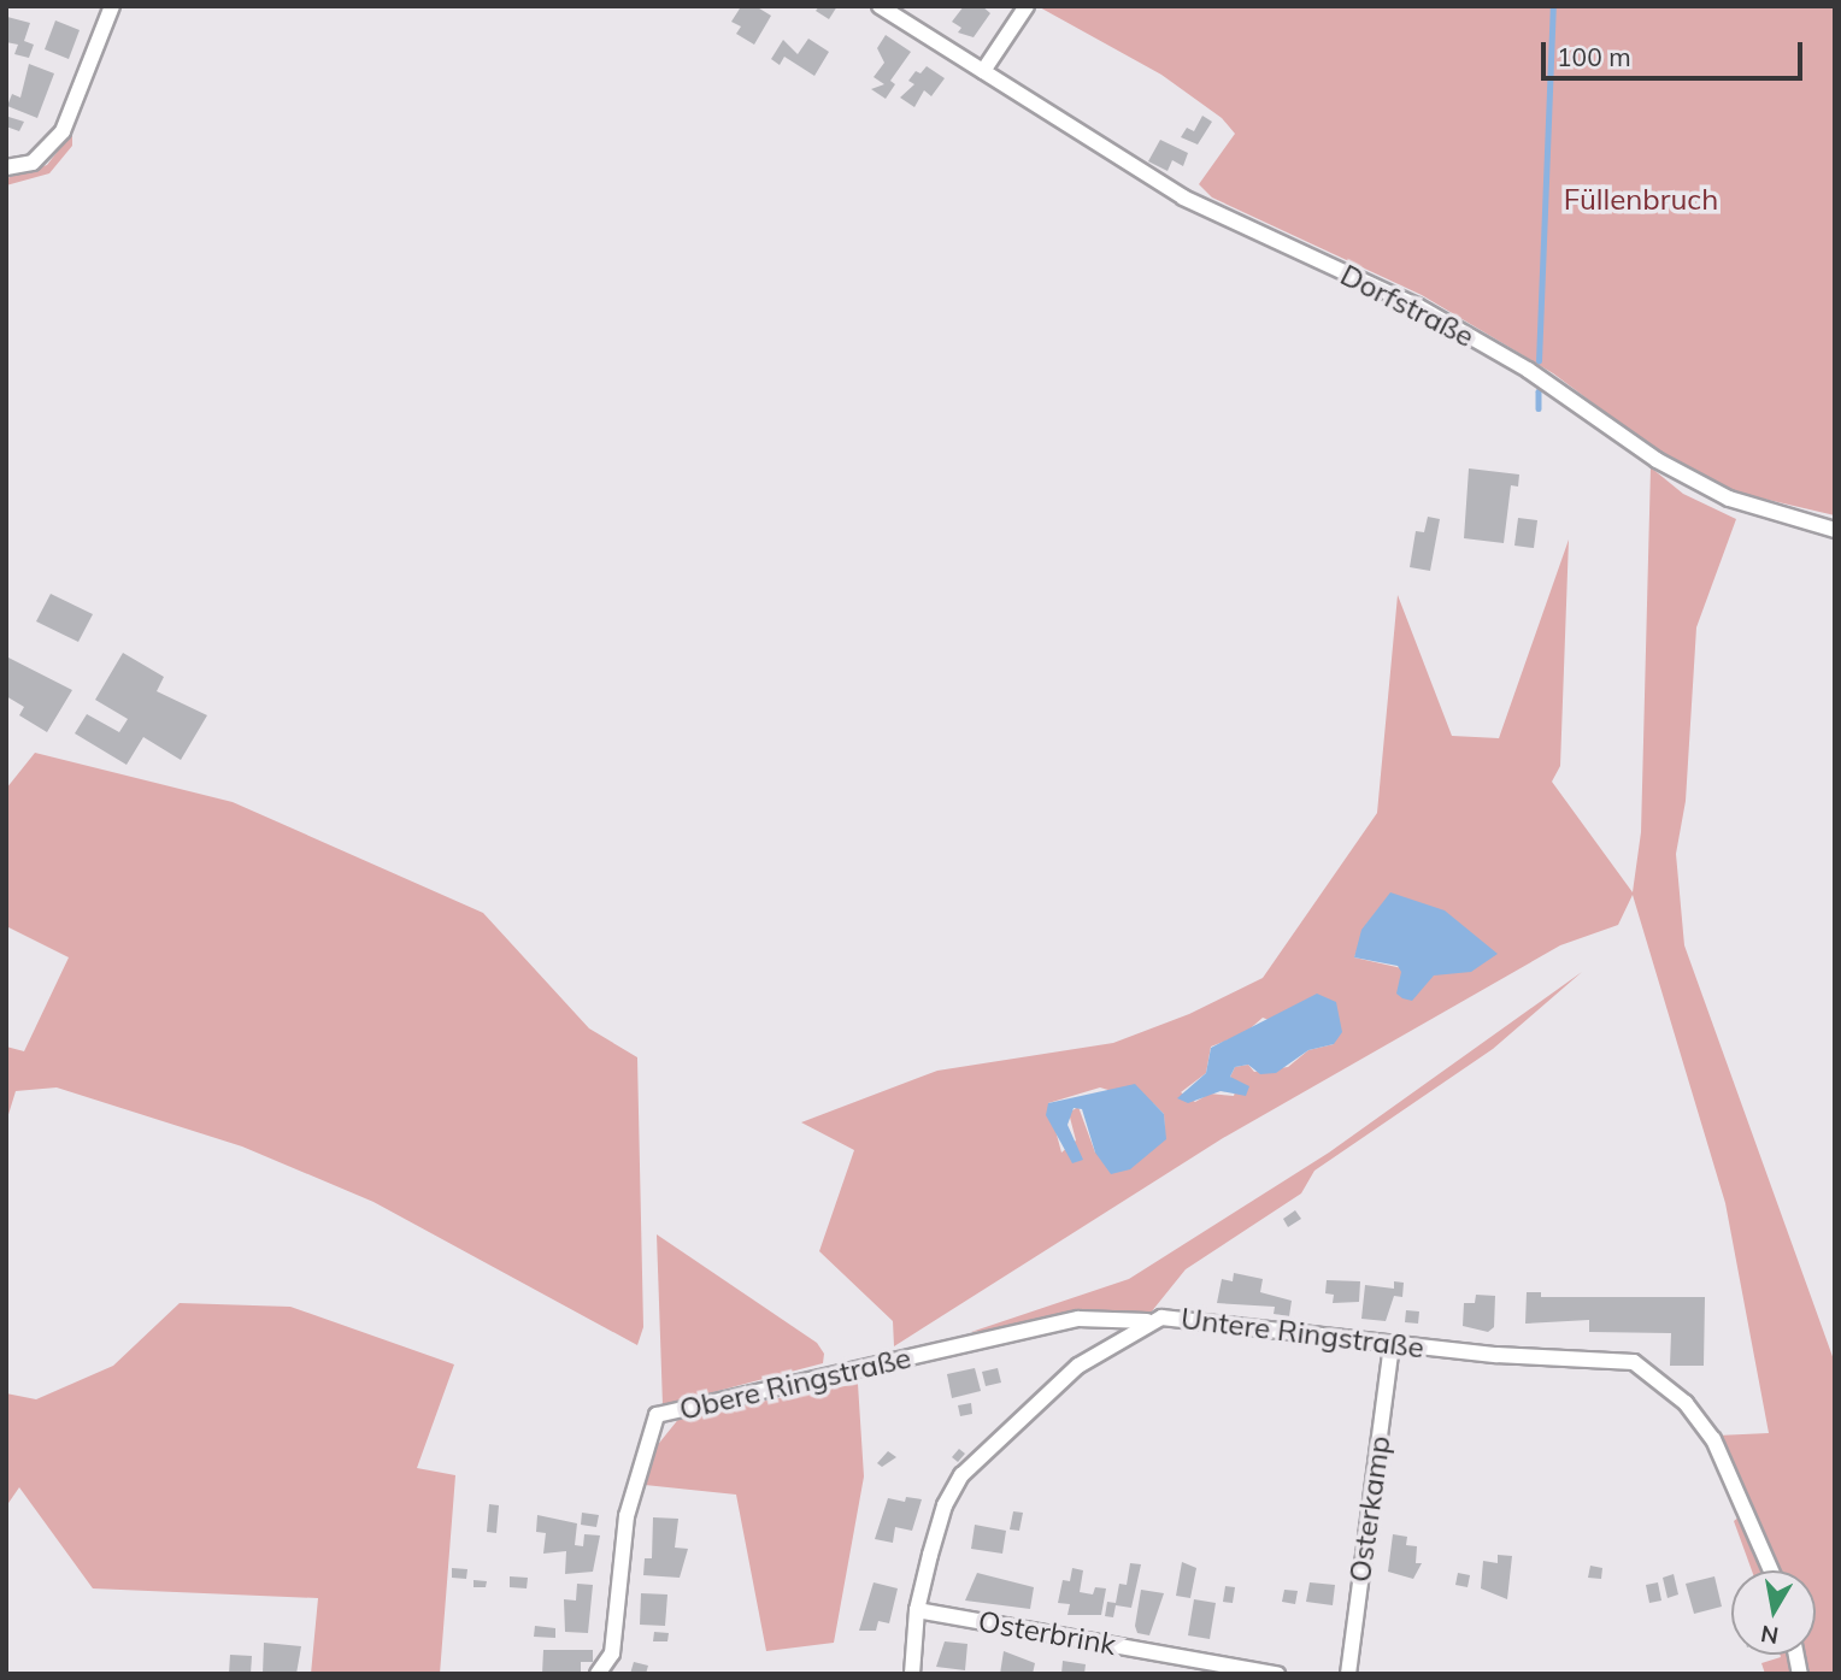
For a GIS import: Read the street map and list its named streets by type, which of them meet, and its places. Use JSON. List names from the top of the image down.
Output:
{
  "streets": {
    "street": [
      "Dorfstraße",
      "Untere Ringstraße",
      "Obere Ringstraße",
      "Osterkamp",
      "Osterbrink"
    ]
  },
  "crossings": [
    ["Untere Ringstraße", "Obere Ringstraße"],
    ["Untere Ringstraße", "Osterkamp"],
    ["Untere Ringstraße", "Osterbrink"]
  ],
  "parks": ["Füllenbruch"],
  "scale_bar": "100 m",
  "north": "bottom"
}
